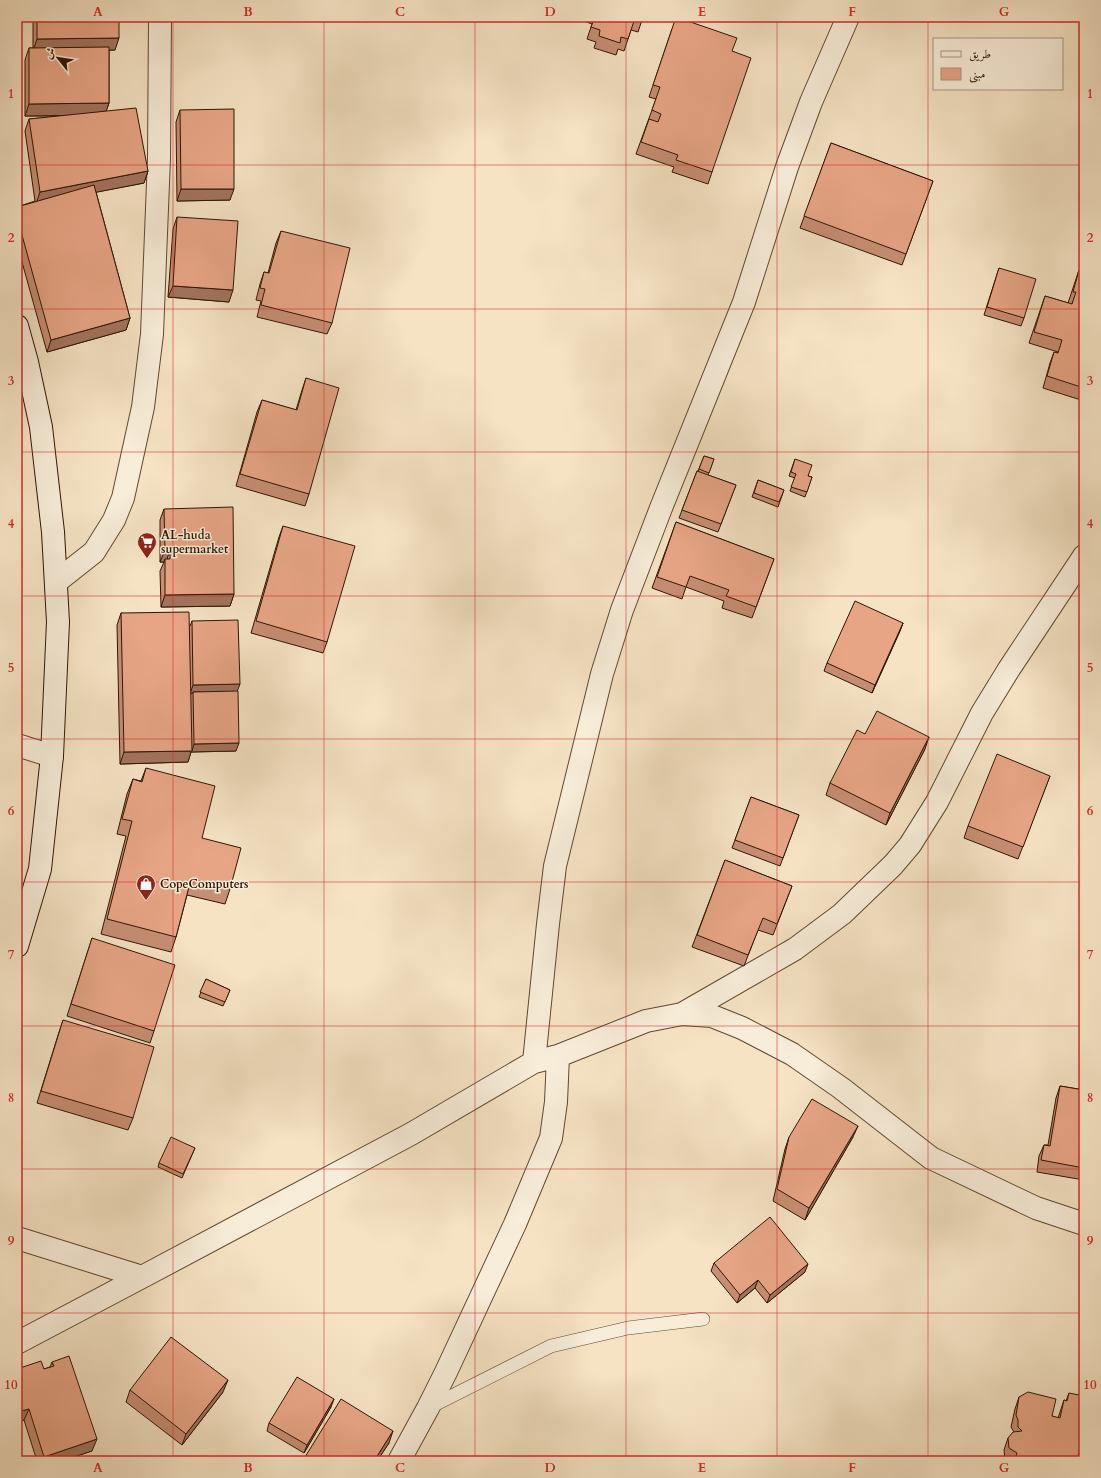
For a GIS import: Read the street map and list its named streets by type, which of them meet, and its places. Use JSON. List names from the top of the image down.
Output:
{
  "places": {
    "supermarket": ["AL-huda supermarket"],
    "shop": ["CopeComputers"]
  },
  "legend": ["طريق", "مبنى"],
  "north": "top left",
  "grid": {
    "columns": [
      "A",
      "B",
      "C",
      "D",
      "E",
      "F",
      "G"
    ],
    "rows": [
      "1",
      "2",
      "3",
      "4",
      "5",
      "6",
      "7",
      "8",
      "9",
      "10"
    ]
  }
}
